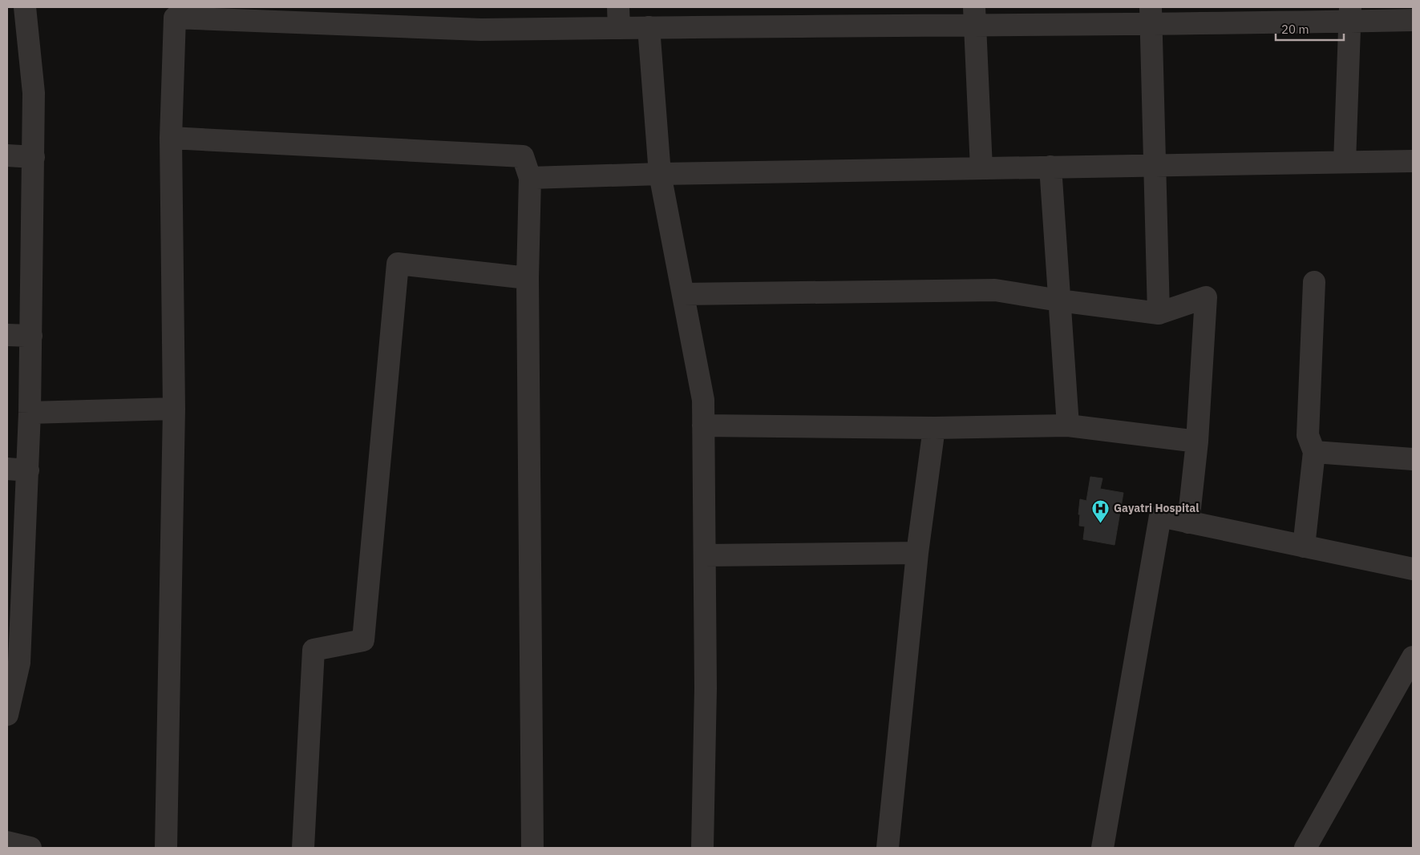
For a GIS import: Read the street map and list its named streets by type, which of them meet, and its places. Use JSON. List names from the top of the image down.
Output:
{
  "places": {
    "hospital": ["Gayatri Hospital"]
  },
  "scale_bar": "20 m"
}
